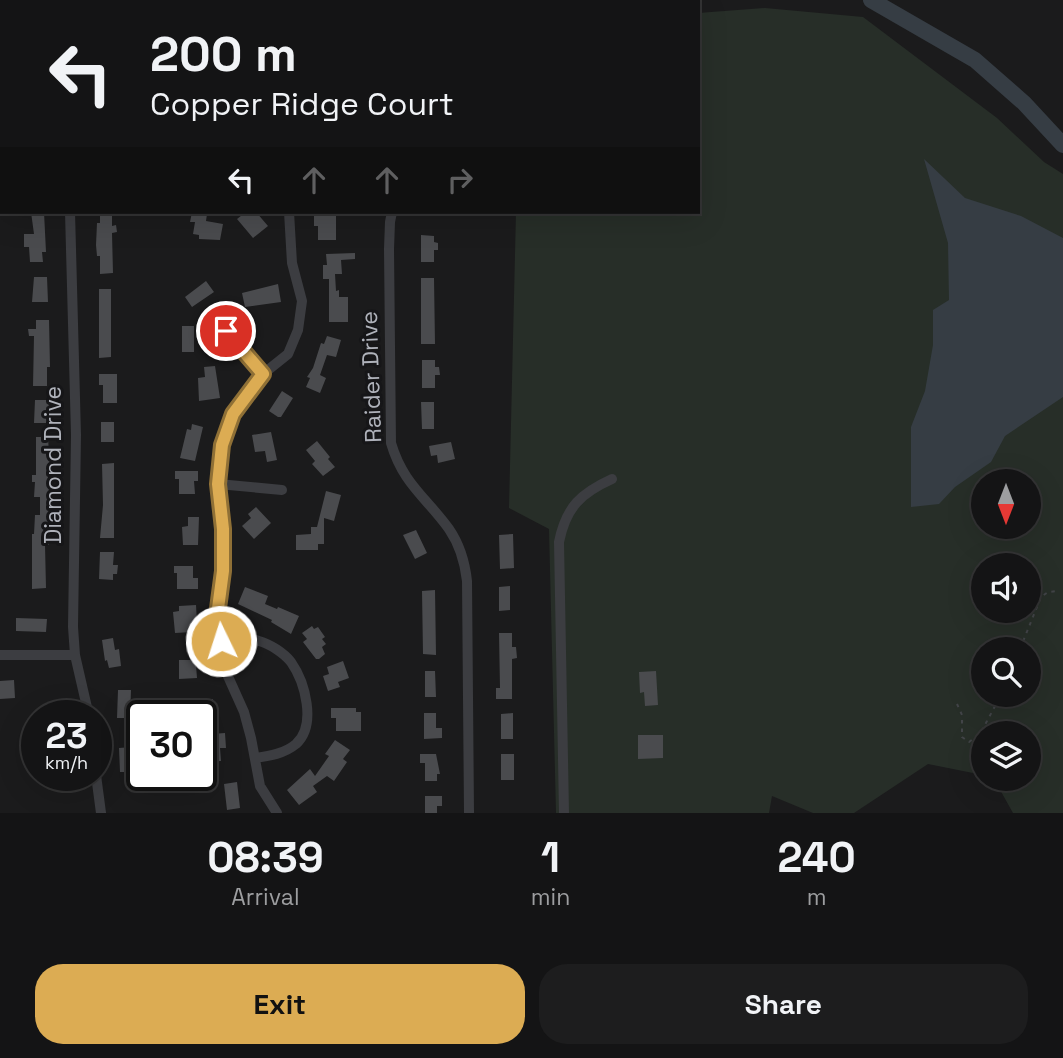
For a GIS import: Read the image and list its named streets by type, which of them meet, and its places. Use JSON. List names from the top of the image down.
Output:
{
  "streets": {
    "street": ["Raider Drive", "Diamond Drive"]
  },
  "north": "bottom",
  "page": {
    "turn": ["200 m", "Copper Ridge Court"],
    "speed": "23 km/h",
    "limit": "30",
    "eta": [
      "08:39",
      "Arrival",
      "1",
      "min",
      "240",
      "m"
    ],
    "buttons": ["Exit", "Share"]
  }
}
